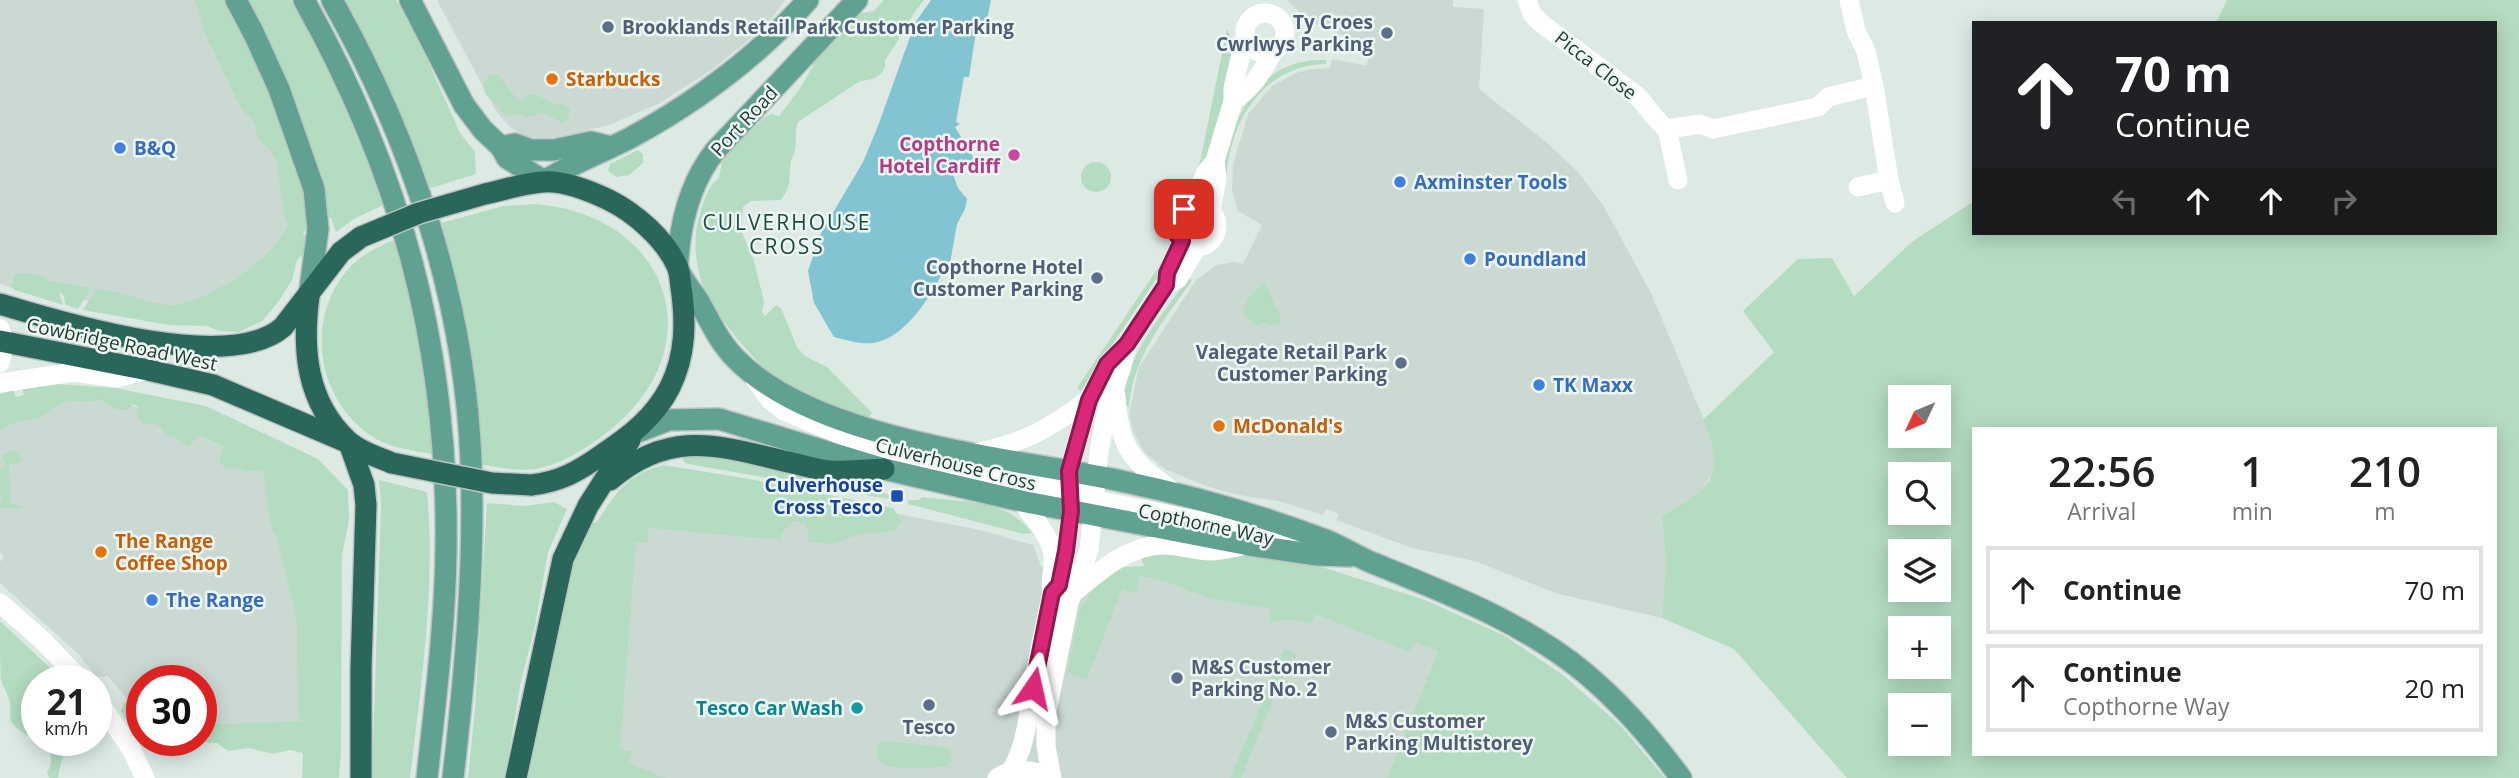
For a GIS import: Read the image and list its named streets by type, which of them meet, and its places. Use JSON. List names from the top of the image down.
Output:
{
  "streets": {
    "highway": ["Cowbridge Road West"],
    "main road": ["Port Road"],
    "street": ["Picca Close", "Culverhouse Cross", "Copthorne Way"]
  },
  "crossings": [
    ["Port Road", "Cowbridge Road West"],
    ["Culverhouse Cross", "Copthorne Way"]
  ],
  "districts": ["CULVERHOUSE CROSS"],
  "places": {
    "other": [
      "Brooklands Retail Park Customer Parking",
      "Ty Croes Cwrlwys Parking",
      "Starbucks",
      "B&Q",
      "Copthorne Hotel Cardiff",
      "Axminster Tools",
      "Poundland",
      "Copthorne Hotel Customer Parking",
      "Valegate Retail Park Customer Parking",
      "TK Maxx",
      "McDonald's",
      "The Range Coffee Shop",
      "The Range",
      "M&S Customer Parking No. 2",
      "Tesco",
      "Tesco Car Wash",
      "M&S Customer Parking Multistorey"
    ],
    "transit": ["Culverhouse Cross Tesco"]
  },
  "north": "bottom left",
  "page": {
    "turn": ["70 m", "Continue"],
    "map_buttons": ["+", "−"],
    "eta": [
      "22:56",
      "Arrival",
      "1",
      "min",
      "210",
      "m"
    ],
    "list": [
      {
        "name": "Continue",
        "value": "70 m"
      },
      {
        "name": "Continue",
        "note": "Copthorne Way",
        "value": "20 m"
      }
    ],
    "speed": "21 km/h",
    "limit": "30"
  }
}
